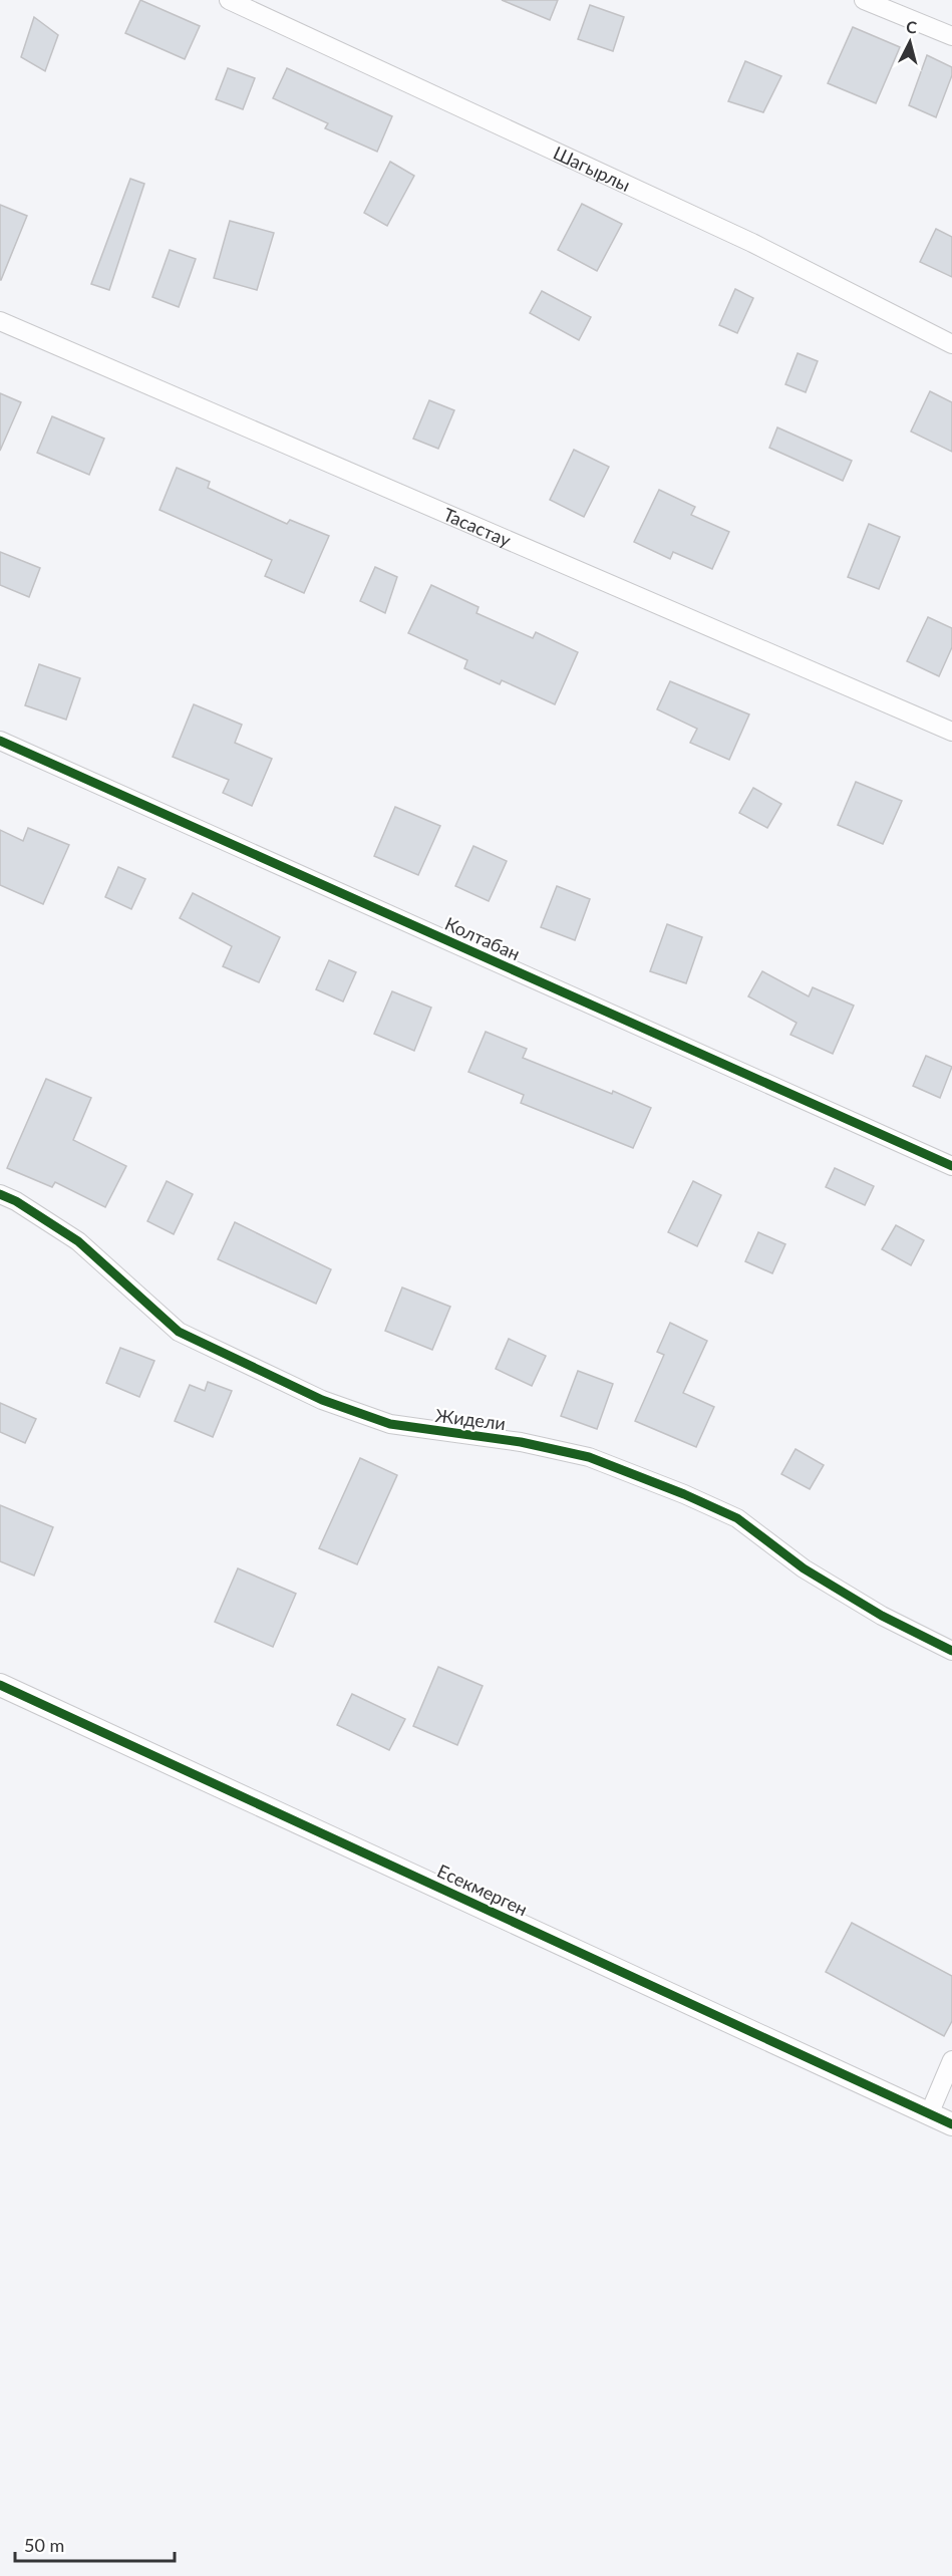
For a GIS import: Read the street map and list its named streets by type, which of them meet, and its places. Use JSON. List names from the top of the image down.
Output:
{
  "streets": {
    "street": [
      "Шагырлы",
      "Тасастау",
      "Колтабан",
      "Жидели",
      "Eсекмерген"
    ]
  },
  "scale_bar": "50 m",
  "north": "top"
}
